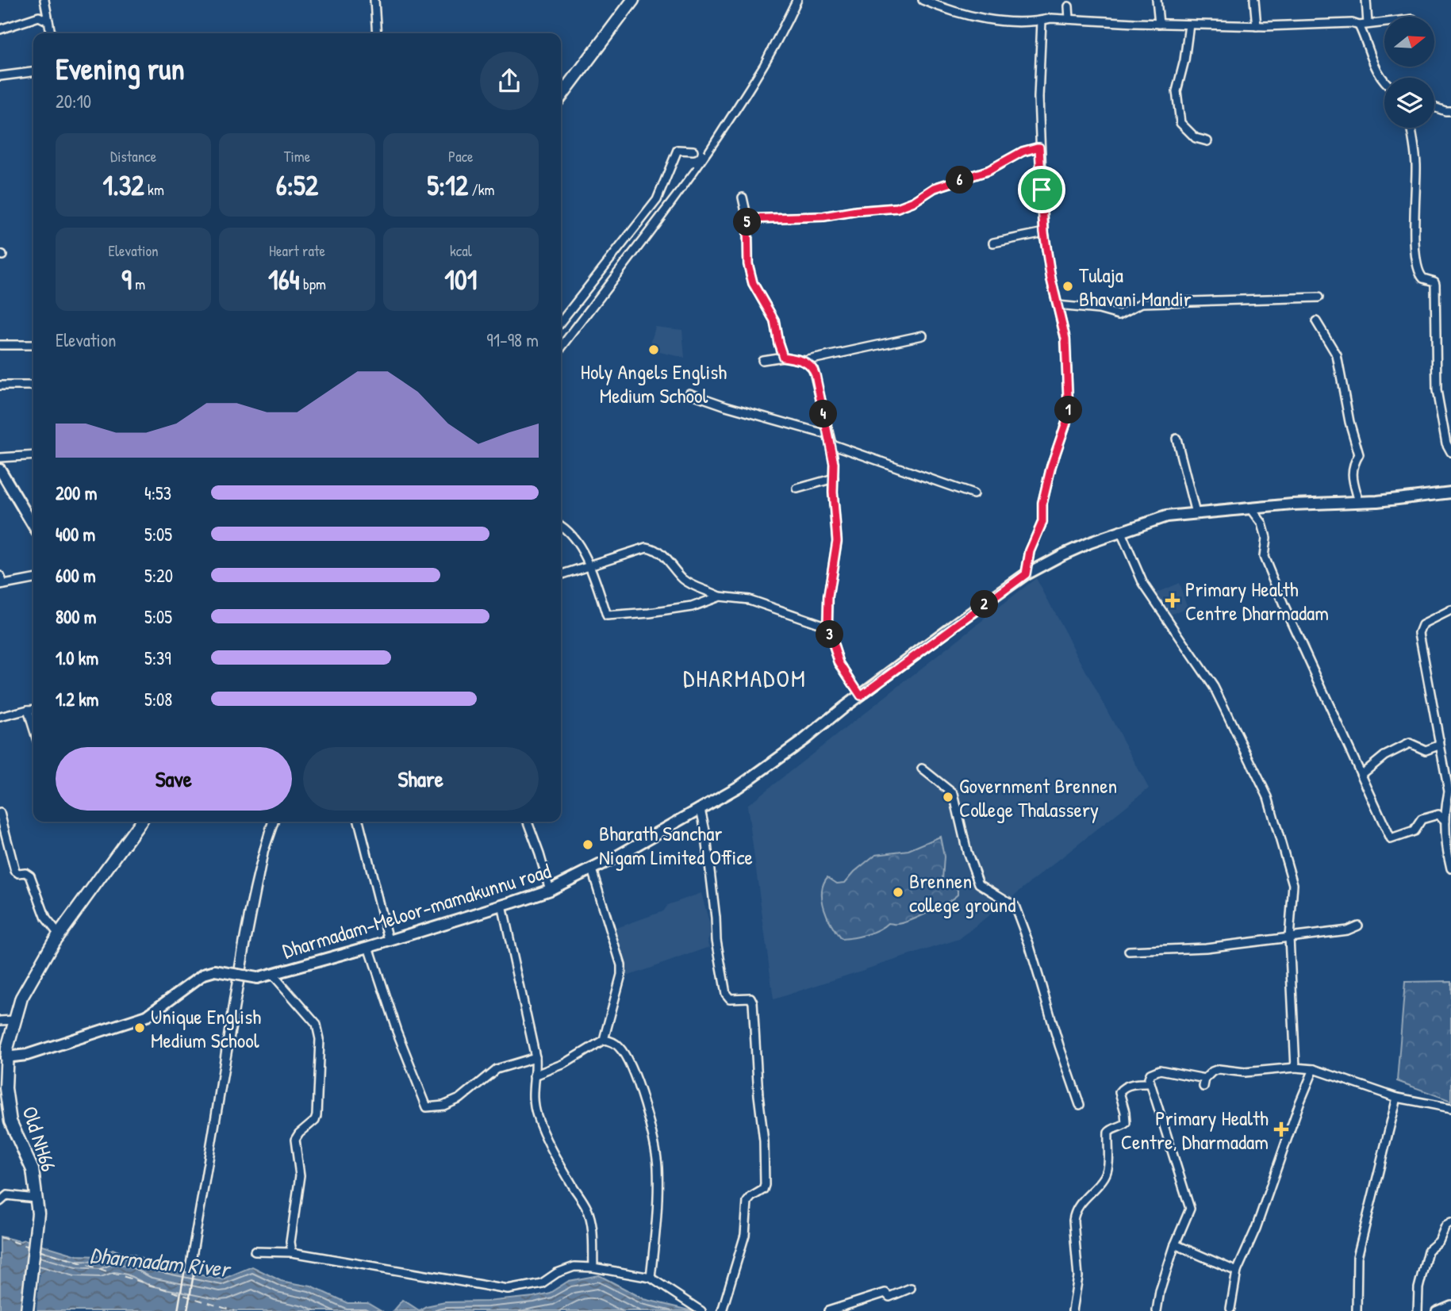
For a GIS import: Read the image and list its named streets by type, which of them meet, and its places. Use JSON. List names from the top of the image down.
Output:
{
  "streets": {
    "main road": ["Dharmadam-Meloor-mamakunnu road", "Old NH66"]
  },
  "crossings": [
    ["Dharmadam-Meloor-mamakunnu road", "Old NH66"]
  ],
  "districts": ["DHARMADOM"],
  "water": ["Dharmadam River"],
  "places": {
    "other": [
      "Tulaja Bhavani Mandir",
      "Holy Angels English Medium School",
      "Government Brennen College Thalassery",
      "Bharath Sanchar Nigam Limited Office",
      "Brennen college ground",
      "Unique English Medium School"
    ],
    "health": ["Primary Health Centre Dharmadam", "Primary Health Centre, Dharmadam"]
  },
  "north": "right",
  "page": {
    "heading": ["Evening run", "20:10"],
    "stats": [
      ["Distance", "1.32 km"],
      ["Time", "6:52"],
      ["Pace", "5:12 /km"],
      ["Elevation", "9 m"],
      ["Heart rate", "164 bpm"],
      ["kcal", "101"]
    ],
    "pins": [
      "6",
      "5",
      "1",
      "4",
      "2",
      "3"
    ],
    "chart": ["Elevation", "91–98 m"],
    "list": [
      {
        "name": "200 m",
        "note": "4:53"
      },
      {
        "name": "400 m",
        "note": "5:05"
      },
      {
        "name": "600 m",
        "note": "5:20"
      },
      {
        "name": "800 m",
        "note": "5:05"
      },
      {
        "name": "1.0 km",
        "note": "5:39"
      },
      {
        "name": "1.2 km",
        "note": "5:08"
      }
    ],
    "buttons": ["Save", "Share"]
  }
}
